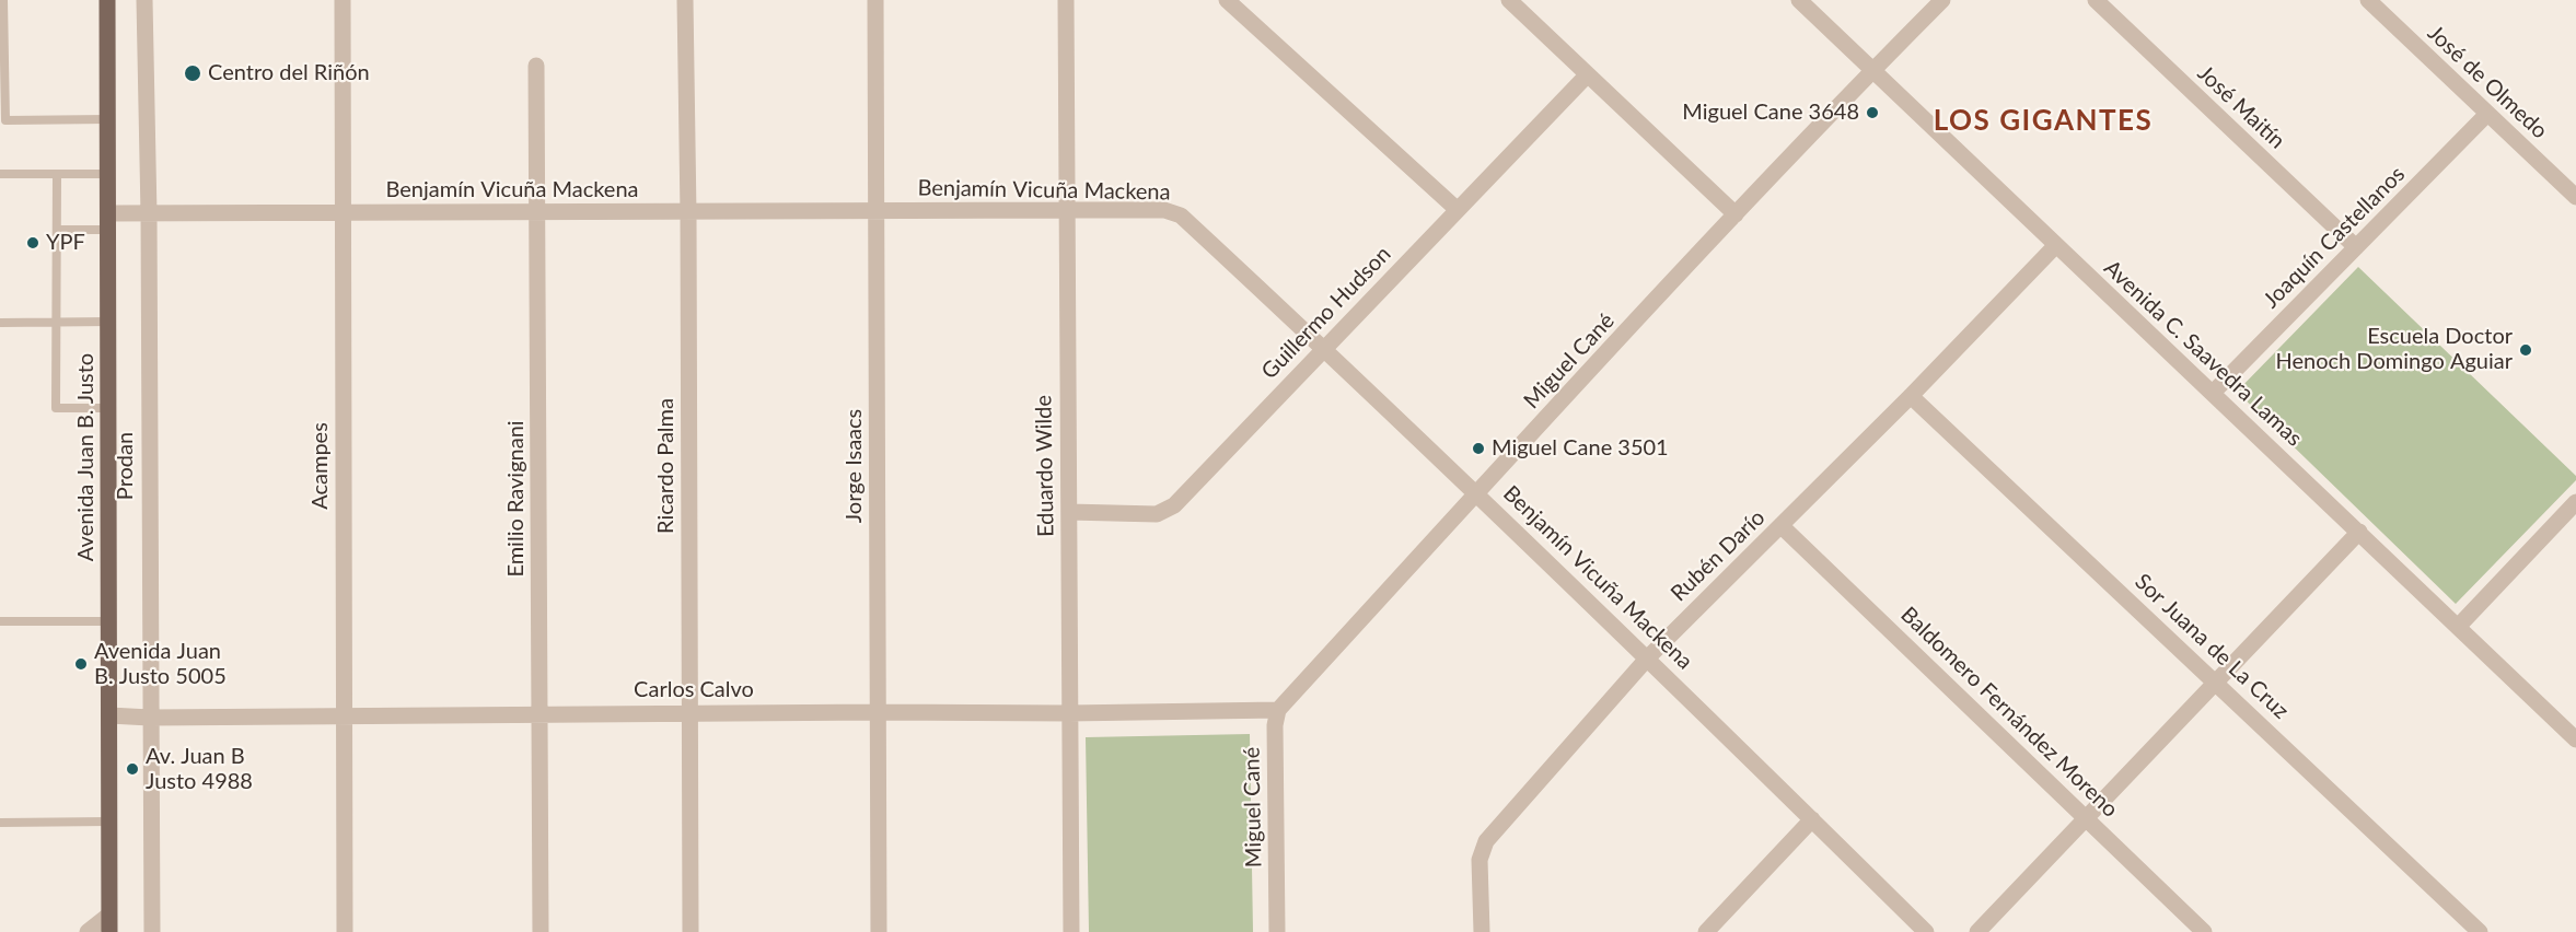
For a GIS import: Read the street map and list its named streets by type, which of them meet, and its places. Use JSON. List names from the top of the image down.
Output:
{
  "streets": {
    "main road": ["Avenida Juan B. Justo"],
    "street": [
      "José de Olmedo",
      "José Maitín",
      "Benjamín Vicuña Mackena",
      "Joaquín Castellanos",
      "Guillermo Hudson",
      "Avenida C. Saavedra Lamas",
      "Miguel Cané",
      "Prodan",
      "Acampes",
      "Ricardo Palma",
      "Jorge Isaacs",
      "Eduardo Wilde",
      "Emilio Ravignani",
      "Rubén Darío",
      "Sor Juana de La Cruz",
      "Carlos Calvo",
      "Baldomero Fernández Moreno"
    ]
  },
  "crossings": [
    ["José de Olmedo", "Joaquín Castellanos"],
    ["José Maitín", "Joaquín Castellanos"],
    ["Benjamín Vicuña Mackena", "Guillermo Hudson"],
    ["Benjamín Vicuña Mackena", "Miguel Cané"],
    ["Benjamín Vicuña Mackena", "Avenida Juan B. Justo"],
    ["Benjamín Vicuña Mackena", "Prodan"],
    ["Benjamín Vicuña Mackena", "Acampes"],
    ["Benjamín Vicuña Mackena", "Ricardo Palma"],
    ["Benjamín Vicuña Mackena", "Jorge Isaacs"],
    ["Benjamín Vicuña Mackena", "Eduardo Wilde"],
    ["Benjamín Vicuña Mackena", "Emilio Ravignani"],
    ["Benjamín Vicuña Mackena", "Rubén Darío"],
    ["Joaquín Castellanos", "Avenida C. Saavedra Lamas"],
    ["Guillermo Hudson", "Eduardo Wilde"],
    ["Avenida C. Saavedra Lamas", "Miguel Cané"],
    ["Avenida C. Saavedra Lamas", "Rubén Darío"],
    ["Miguel Cané", "Carlos Calvo"],
    ["Avenida Juan B. Justo", "Carlos Calvo"],
    ["Prodan", "Carlos Calvo"],
    ["Acampes", "Carlos Calvo"],
    ["Ricardo Palma", "Carlos Calvo"],
    ["Jorge Isaacs", "Carlos Calvo"],
    ["Eduardo Wilde", "Carlos Calvo"],
    ["Emilio Ravignani", "Carlos Calvo"],
    ["Rubén Darío", "Sor Juana de La Cruz"],
    ["Rubén Darío", "Baldomero Fernández Moreno"]
  ],
  "districts": ["LOS GIGANTES"],
  "places": [
    "Centro del Riñón",
    "Miguel Cane 3648",
    "YPF",
    "Escuela Doctor Henoch Domingo Aguiar",
    "Miguel Cane 3501",
    "Avenida Juan B. Justo 5005",
    "Av. Juan B Justo 4988"
  ]
}
